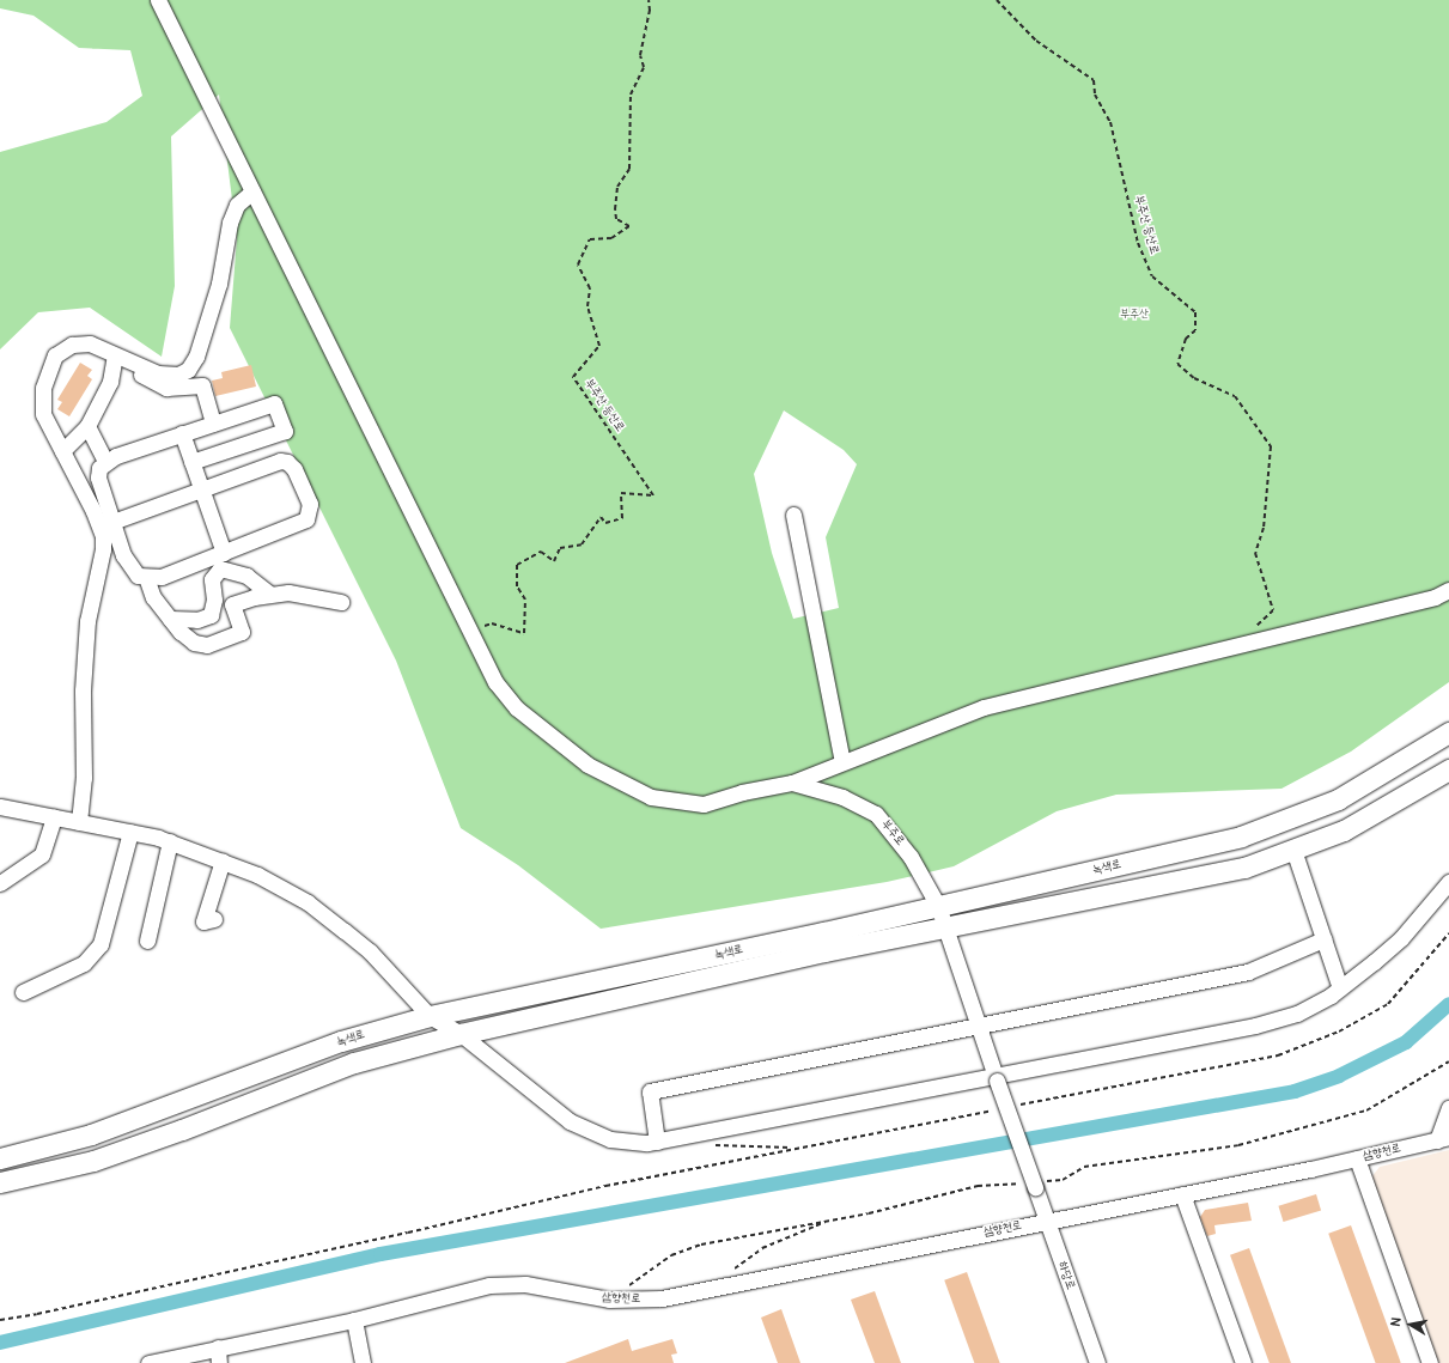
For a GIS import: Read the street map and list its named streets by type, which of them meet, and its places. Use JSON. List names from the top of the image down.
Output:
{
  "streets": {
    "main road": ["녹색로"],
    "street": ["부주로", "삼향천로", "하당로"],
    "path": ["부주산 등산로"]
  },
  "crossings": [
    ["부주로", "녹색로"],
    ["삼향천로", "하당로"]
  ],
  "parks": ["부주산"],
  "north": "left"
}
